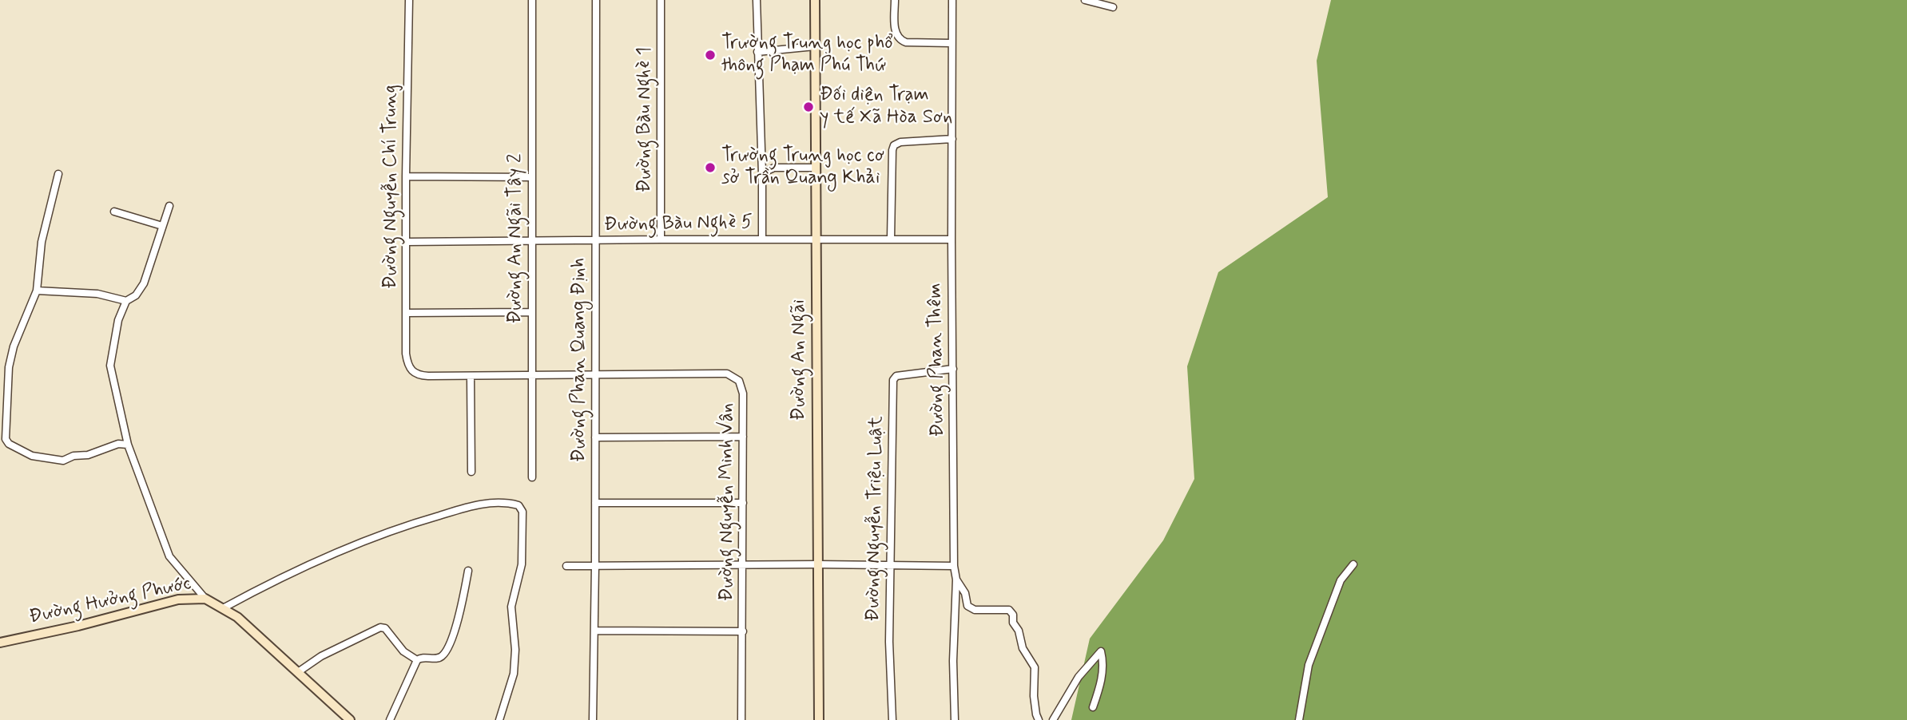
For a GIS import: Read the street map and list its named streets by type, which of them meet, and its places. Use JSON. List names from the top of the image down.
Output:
{
  "streets": {
    "main road": ["Đường An Ngãi", "Đường Hưởng Phước"],
    "street": [
      "Đường Bàu Nghè 1",
      "Đường Nguyễn Chí Trung",
      "Đường Bàu Nghè 5",
      "Đường An Ngãi Tây 2",
      "Đường Phan Quang Định",
      "Đường Phan Thêm",
      "Đường Nguyễn Minh Vân",
      "Đường Nguyễn Triệu Luật"
    ]
  },
  "crossings": [
    ["Đường Bàu Nghè 1", "Đường Bàu Nghè 5"],
    ["Đường Nguyễn Chí Trung", "Đường Bàu Nghè 5"],
    ["Đường Nguyễn Chí Trung", "Đường Nguyễn Minh Vân"],
    ["Đường Bàu Nghè 5", "Đường An Ngãi Tây 2"],
    ["Đường Bàu Nghè 5", "Đường Phan Quang Định"],
    ["Đường Bàu Nghè 5", "Đường An Ngãi"],
    ["Đường Bàu Nghè 5", "Đường Phan Thêm"],
    ["Đường An Ngãi Tây 2", "Đường Nguyễn Minh Vân"],
    ["Đường Phan Quang Định", "Đường Nguyễn Minh Vân"],
    ["Đường Phan Thêm", "Đường Nguyễn Triệu Luật"]
  ],
  "places": ["Trường Trung học phổ thông Phạm Phú Thứ", "Đối diện Trạm y tế Xã Hòa Sơn", "Trường Trung học cơ sở Trần Quang Khải"]
}
